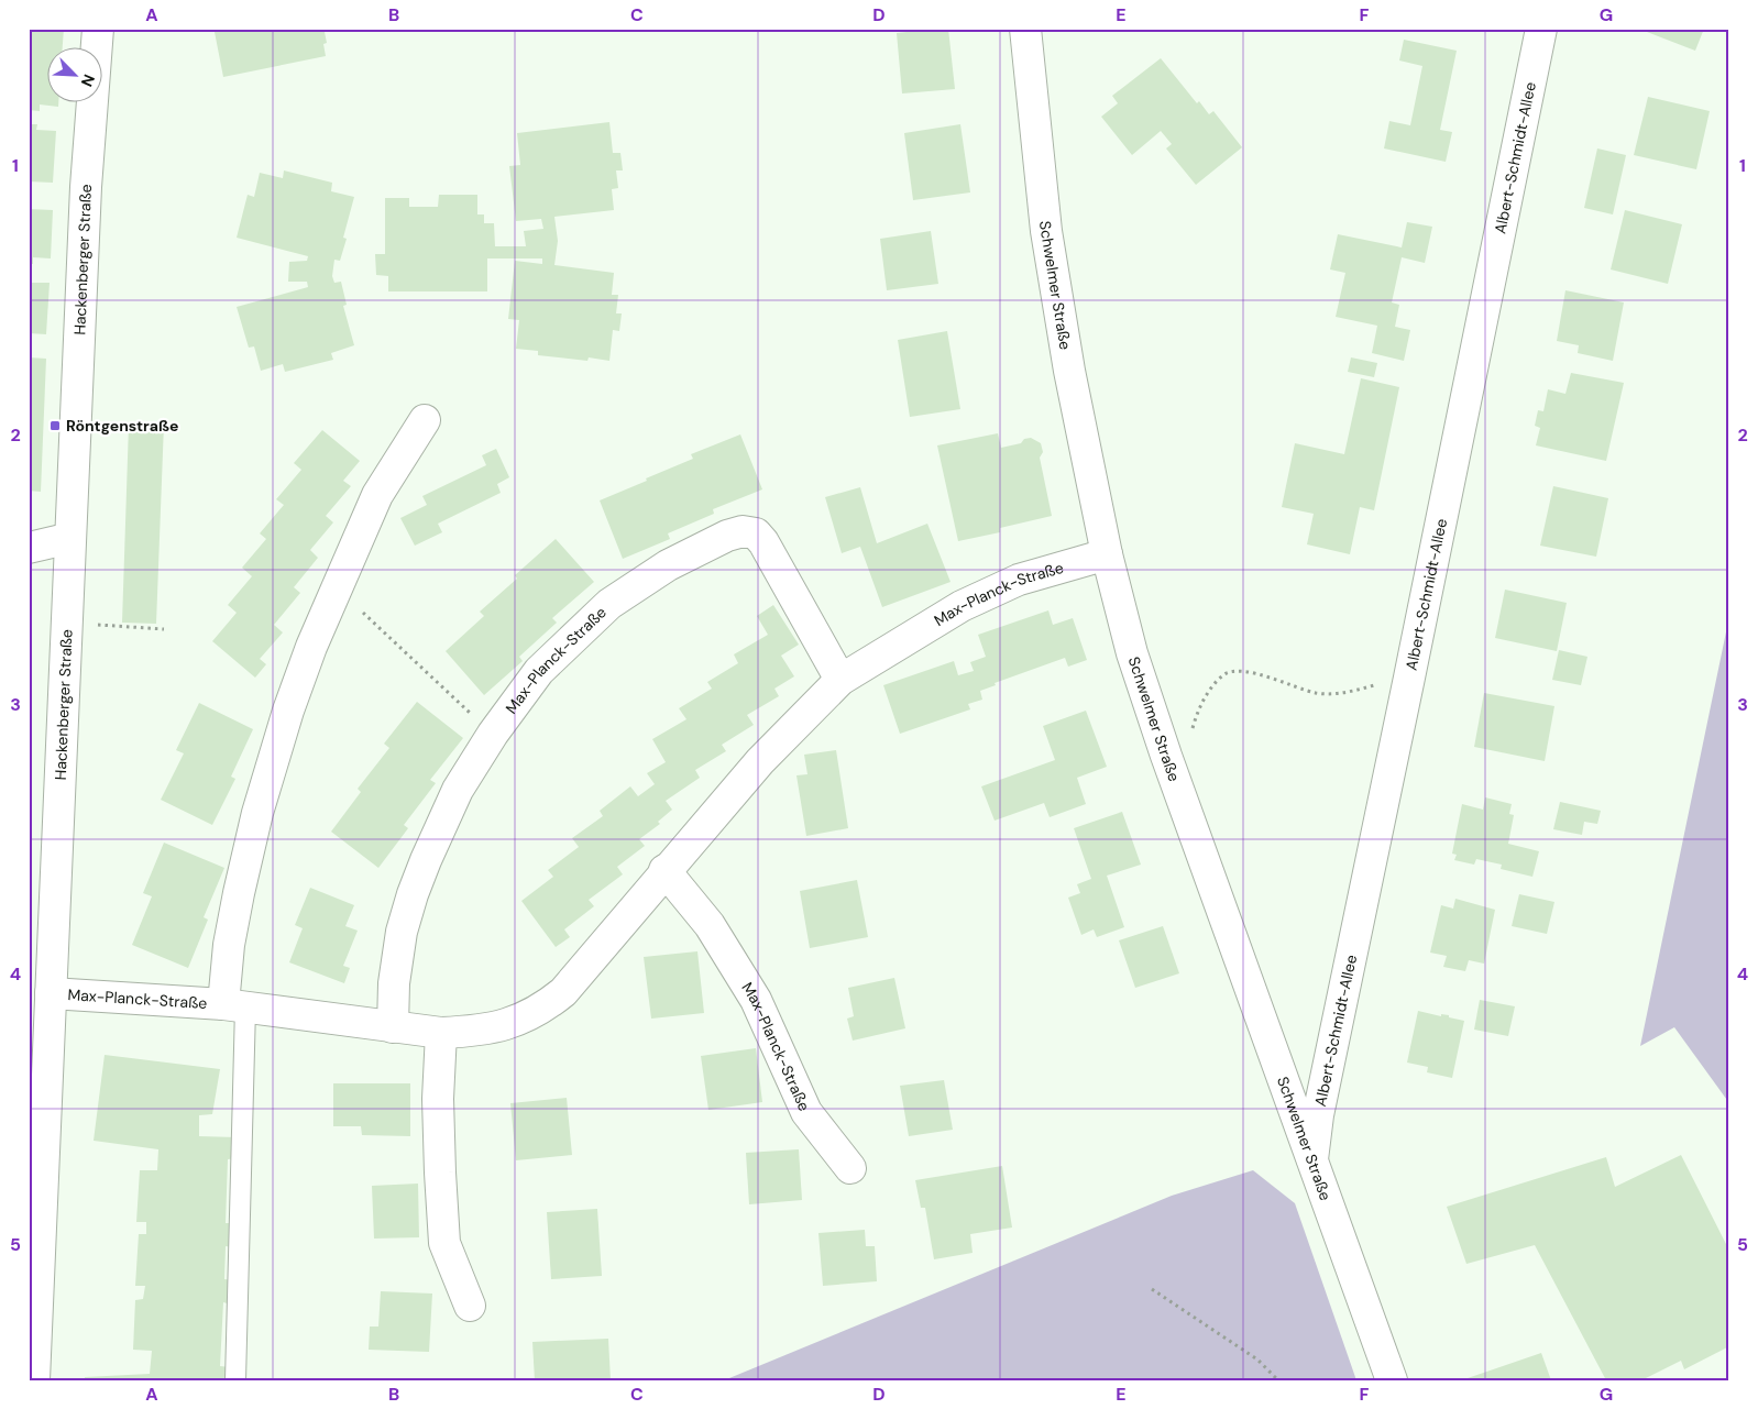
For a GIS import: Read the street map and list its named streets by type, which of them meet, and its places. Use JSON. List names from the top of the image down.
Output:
{
  "streets": {
    "street": [
      "Albert-Schmidt-Allee",
      "Hackenberger Straße",
      "Schwelmer Straße",
      "Max-Planck-Straße"
    ]
  },
  "crossings": [
    ["Albert-Schmidt-Allee", "Schwelmer Straße"],
    ["Hackenberger Straße", "Max-Planck-Straße"],
    ["Schwelmer Straße", "Max-Planck-Straße"]
  ],
  "places": {
    "transit": ["Röntgenstraße"]
  },
  "north": "bottom right",
  "grid": {
    "columns": [
      "A",
      "B",
      "C",
      "D",
      "E",
      "F",
      "G"
    ],
    "rows": [
      "1",
      "2",
      "3",
      "4",
      "5"
    ]
  }
}
